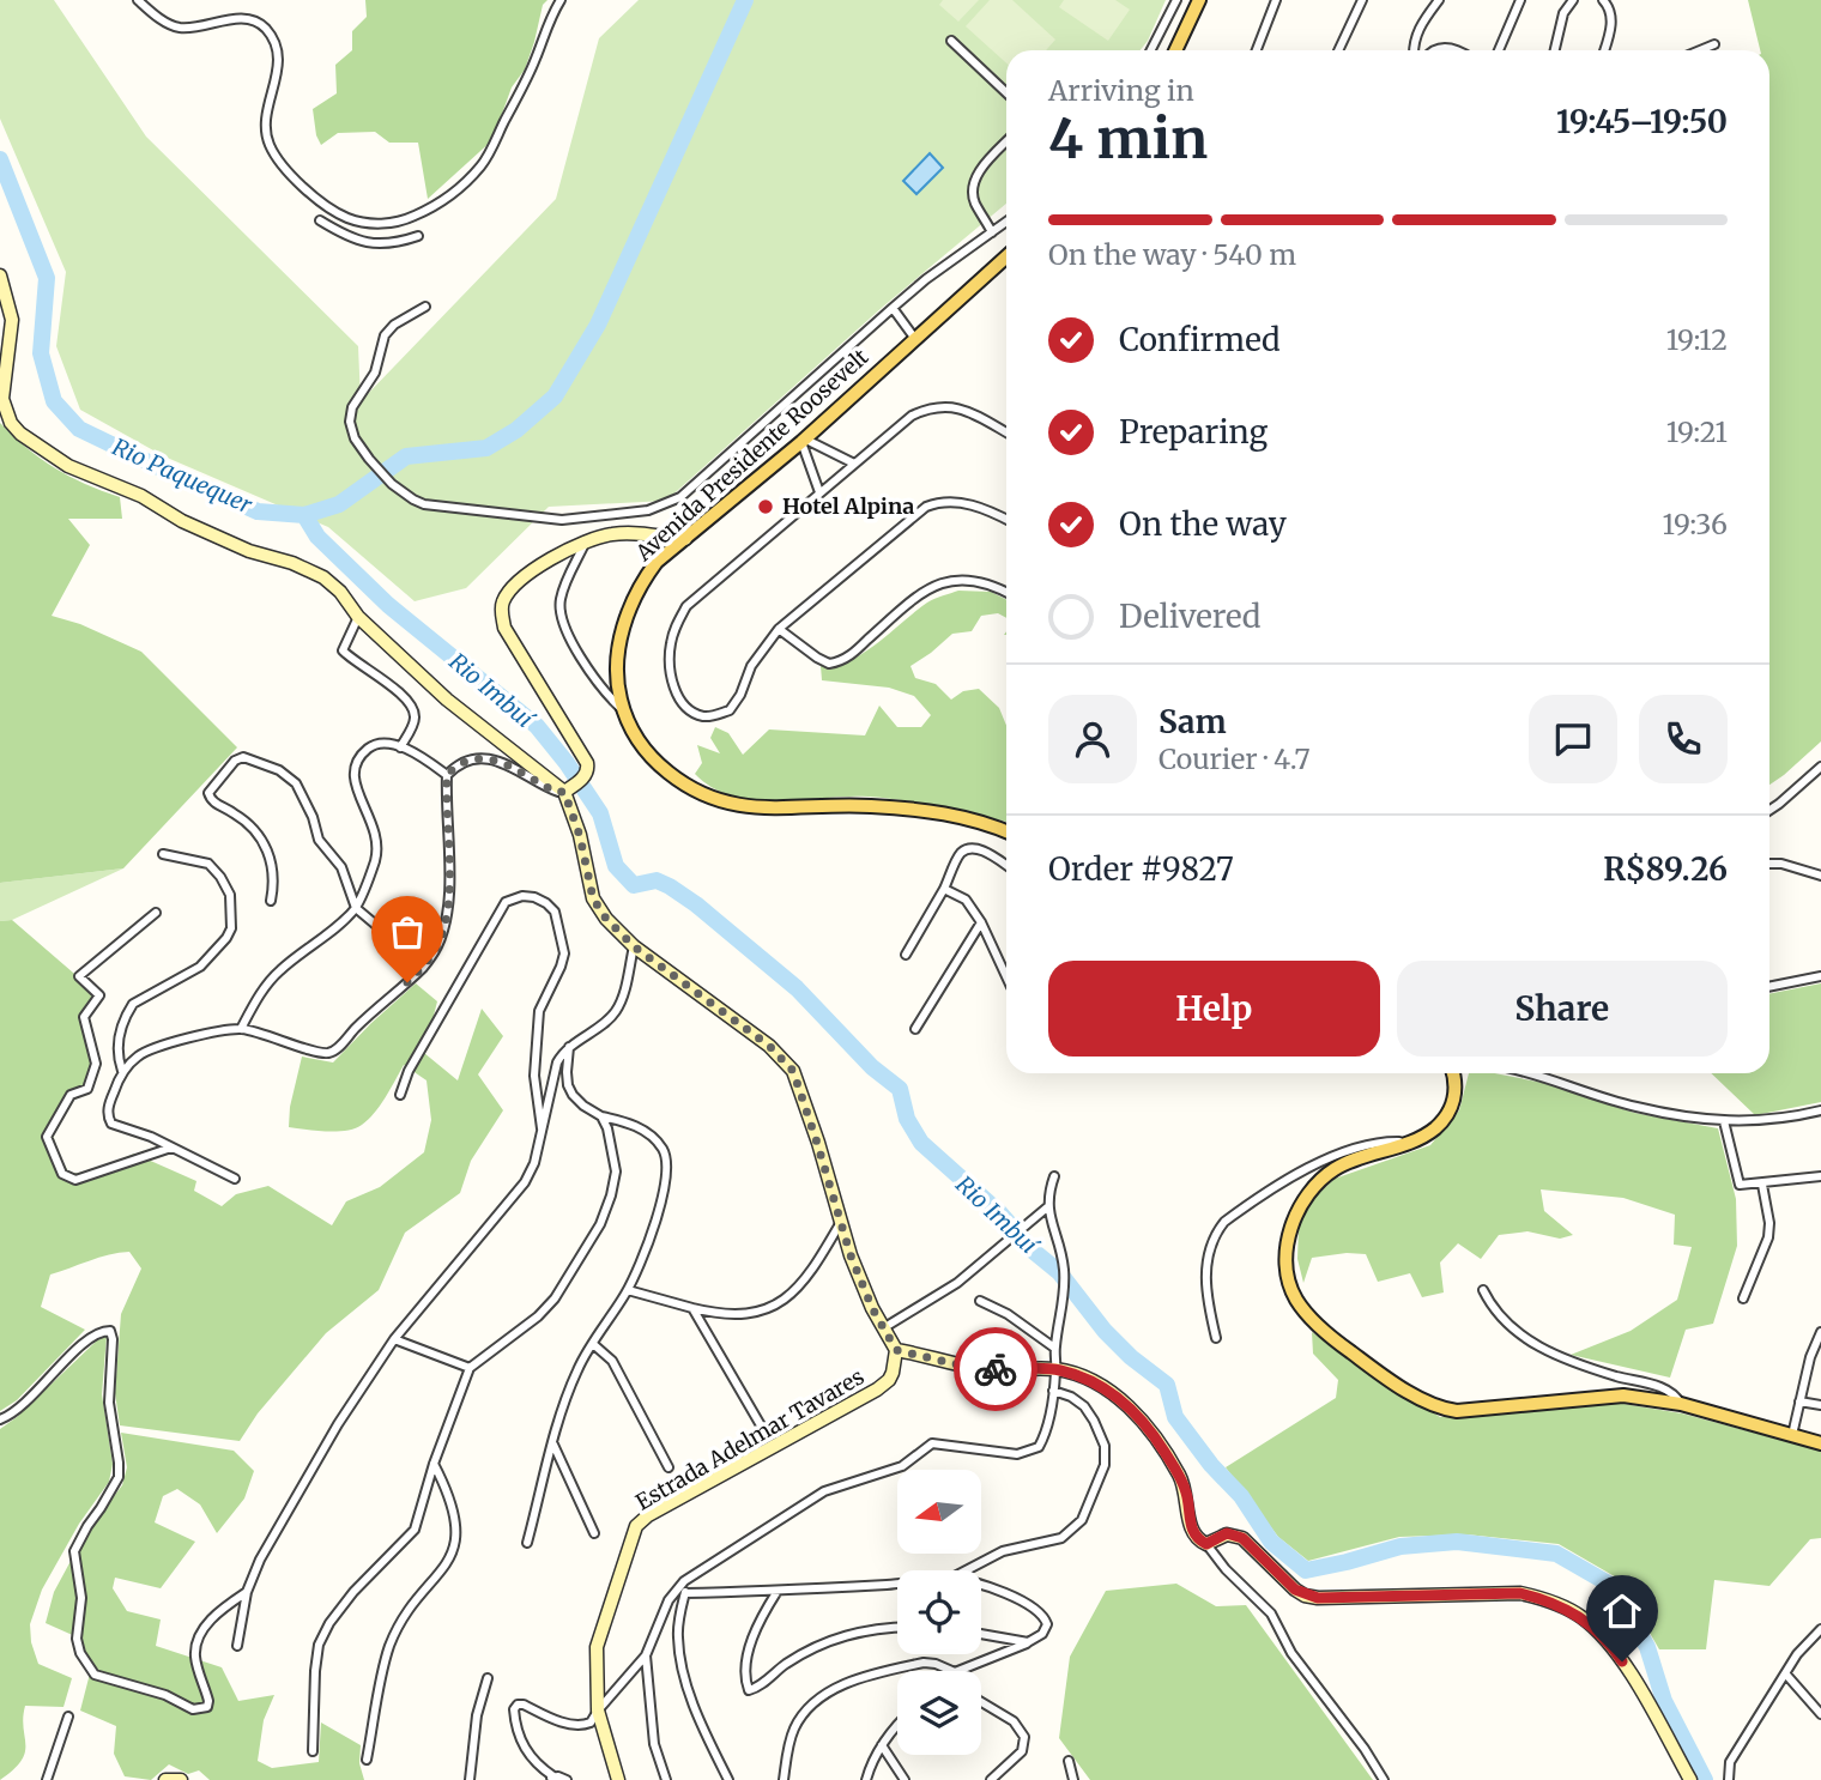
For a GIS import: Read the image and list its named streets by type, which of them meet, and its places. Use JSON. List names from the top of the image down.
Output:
{
  "streets": {
    "main road": ["Avenida Presidente Roosevelt"],
    "street": ["Estrada Adelmar Tavares"]
  },
  "water": ["Rio Paquequer", "Rio Imbuí"],
  "places": ["Hotel Alpina"],
  "north": "left",
  "page": {
    "heading": ["4 min", "Arriving in", "19:45–19:50"],
    "panel": [
      "Sam",
      "Courier · 4.7",
      "Order #9827",
      "R$89.26"
    ],
    "bar": "On the way · 540 m",
    "list": [
      ["Confirmed", "19:12"],
      ["Preparing", "19:21"],
      ["On the way", "19:36"],
      "Delivered"
    ],
    "buttons": ["Help", "Share"]
  }
}
